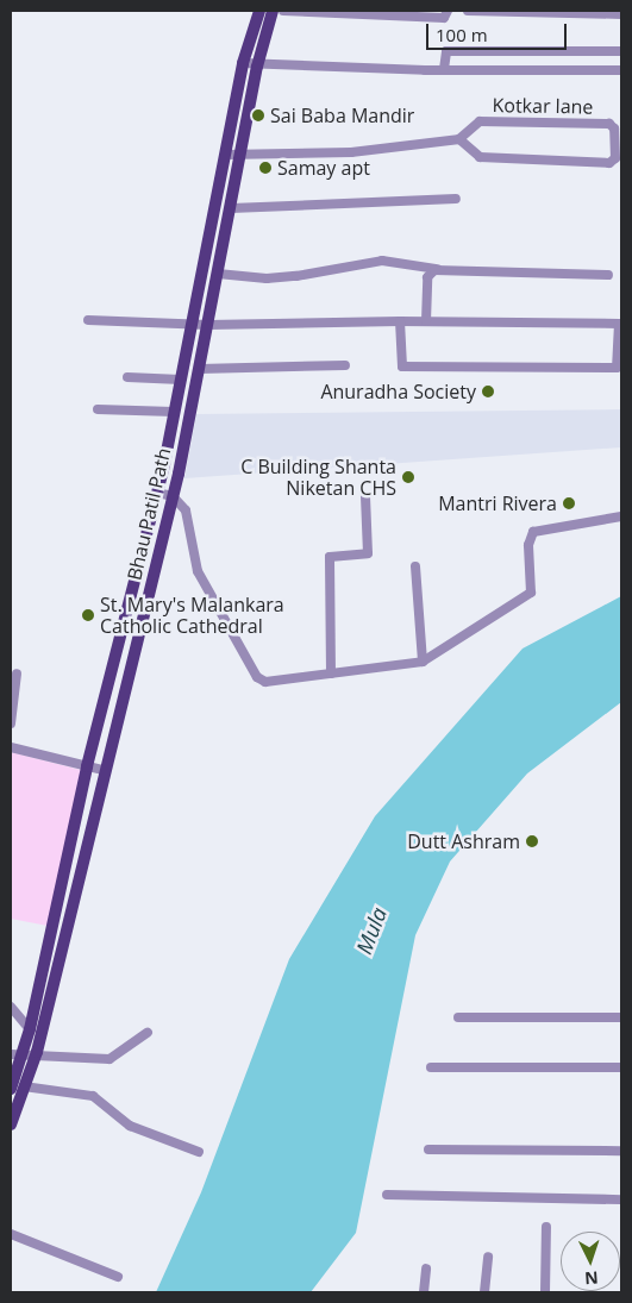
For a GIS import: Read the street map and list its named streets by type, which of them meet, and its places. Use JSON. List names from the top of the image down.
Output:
{
  "streets": {
    "main road": ["Bhau Patil Path"],
    "street": ["Kotkar lane"]
  },
  "water": ["Mula"],
  "places": [
    "Sai Baba Mandir",
    "Samay apt",
    "Anuradha Society",
    "C Building Shanta Niketan CHS",
    "Mantri Rivera",
    "St. Mary's Malankara Catholic Cathedral",
    "Dutt Ashram"
  ],
  "scale_bar": "100 m",
  "north": "bottom"
}
